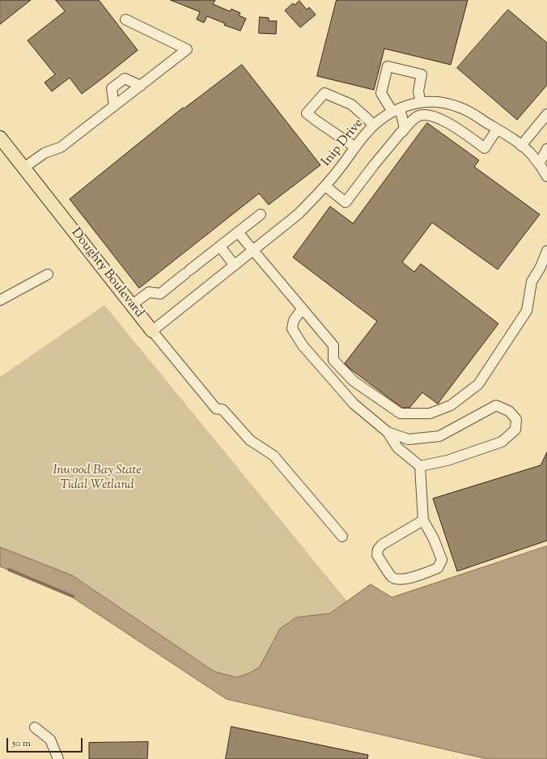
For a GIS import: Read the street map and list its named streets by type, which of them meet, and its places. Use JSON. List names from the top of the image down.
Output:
{
  "streets": {
    "main road": ["Doughty Boulevard"],
    "street": ["Inip Drive"]
  },
  "crossings": [
    ["Inip Drive", "Doughty Boulevard"]
  ],
  "parks": ["Inwood Bay State Tidal Wetland"],
  "scale_bar": "50 m"
}
